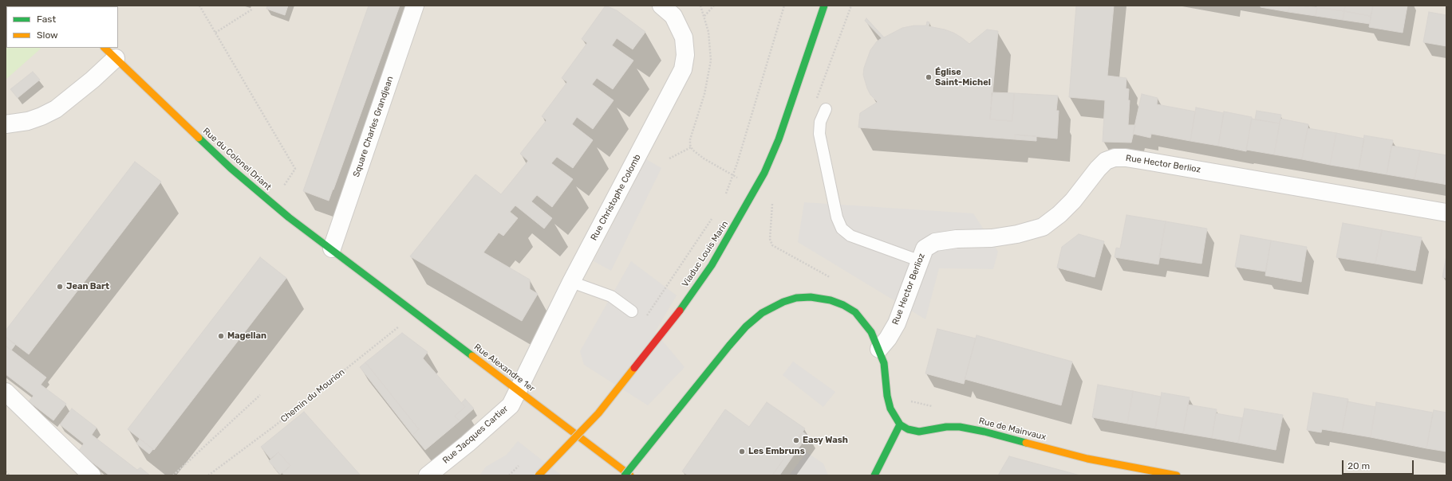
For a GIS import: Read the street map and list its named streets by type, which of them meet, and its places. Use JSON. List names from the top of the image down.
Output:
{
  "streets": {
    "main road": [
      "Rue du Colonel Driant",
      "Viaduc Louis Marin",
      "Rue Alexandre 1er",
      "Rue de Mainvaux"
    ],
    "street": [
      "Square Charles Grandjean",
      "Rue Hector Berlioz",
      "Rue Christophe Colomb",
      "Rue Jacques Cartier"
    ],
    "path": ["Chemin du Mourion"]
  },
  "crossings": [
    ["Square Charles Grandjean", "Rue du Colonel Driant"],
    ["Rue du Colonel Driant", "Rue Alexandre 1er"],
    ["Rue Christophe Colomb", "Rue Alexandre 1er"],
    ["Rue Christophe Colomb", "Rue Jacques Cartier"],
    ["Rue Alexandre 1er", "Chemin du Mourion"],
    ["Rue Alexandre 1er", "Rue Jacques Cartier"]
  ],
  "places": [
    "Église Saint-Michel",
    "Jean Bart",
    "Magellan",
    "Easy Wash",
    "Les Embruns"
  ],
  "legend": ["Fast", "Slow"],
  "scale_bar": "20 m"
}
